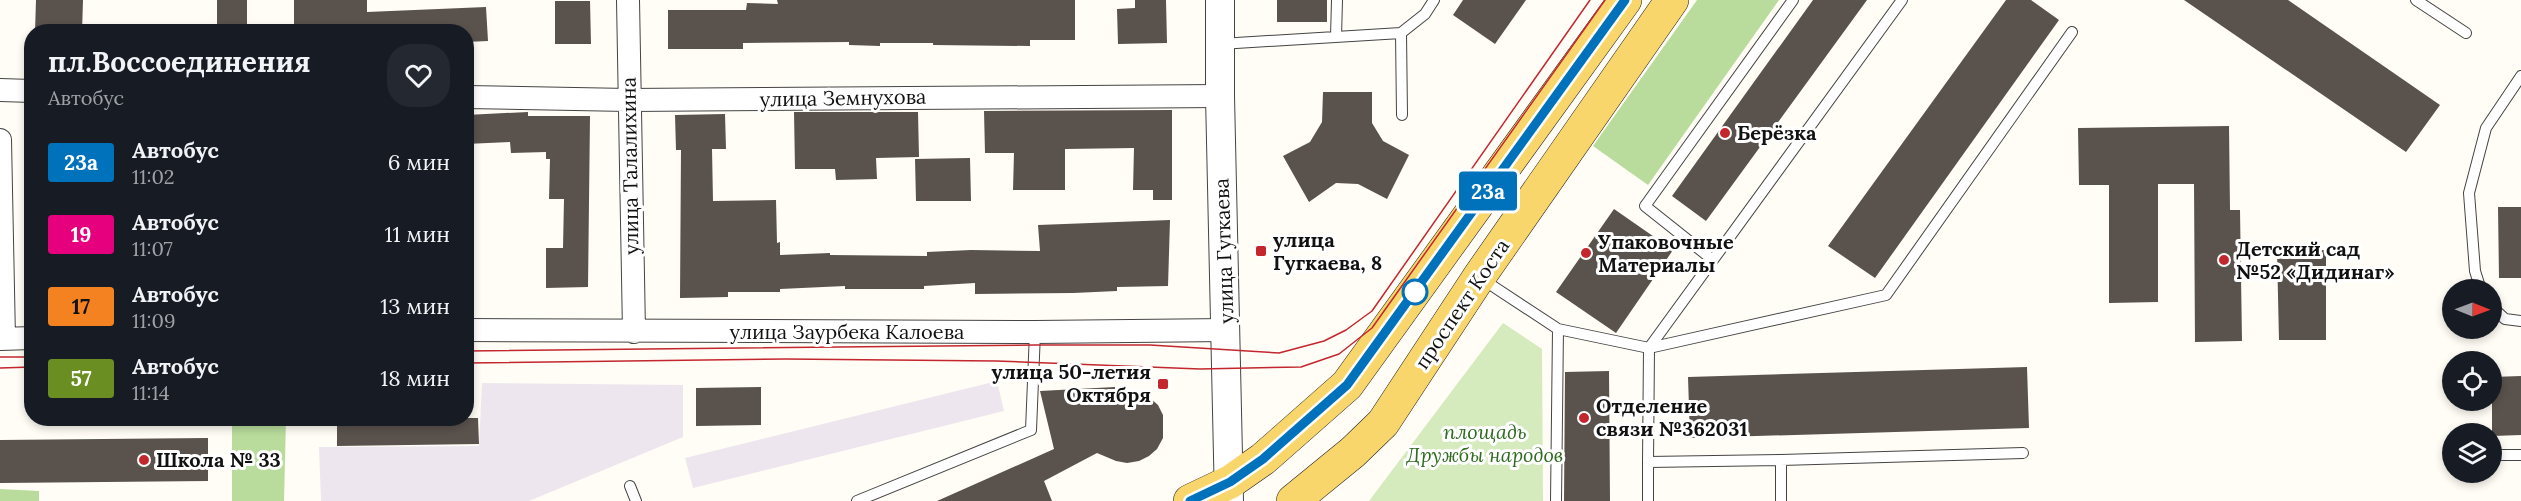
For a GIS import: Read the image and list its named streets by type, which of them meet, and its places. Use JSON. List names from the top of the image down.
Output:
{
  "streets": {
    "main road": ["проспект Коста"],
    "street": [
      "улица Земнухова",
      "улица Талалихина",
      "улица Гугкаева",
      "улица Заурбека Калоева"
    ]
  },
  "crossings": [
    ["улица Земнухова", "улица Талалихина"],
    ["улица Земнухова", "улица Гугкаева"],
    ["улица Талалихина", "улица Заурбека Калоева"],
    ["улица Гугкаева", "улица Заурбека Калоева"]
  ],
  "parks": ["площадь Дружбы народов"],
  "places": {
    "other": [
      "Берёзка",
      "Упаковочные Материалы",
      "Детский сад №52 «Дидинаг»",
      "Отделение связи №362031",
      "Школа № 33"
    ],
    "transit": ["улица Гугкаева, 8", "улица 50-летия Октября"]
  },
  "lines": ["bus line 23a"],
  "north": "right",
  "page": {
    "on_map": "23a",
    "heading": ["пл.Воссоединения", "Автобус"],
    "list": [
      {
        "mark": "23a",
        "name": "Автобус",
        "note": "11:02",
        "value": "6 мин"
      },
      {
        "mark": "19",
        "name": "Автобус",
        "note": "11:07",
        "value": "11 мин"
      },
      {
        "mark": "17",
        "name": "Автобус",
        "note": "11:09",
        "value": "13 мин"
      },
      {
        "mark": "57",
        "name": "Автобус",
        "note": "11:14",
        "value": "18 мин"
      }
    ]
  }
}
